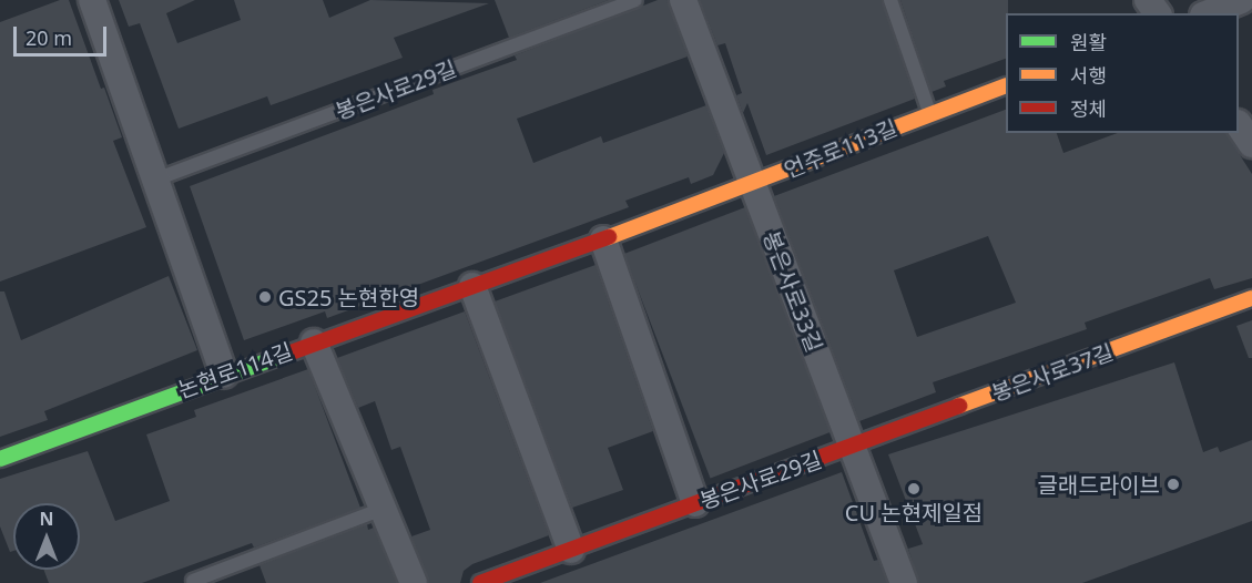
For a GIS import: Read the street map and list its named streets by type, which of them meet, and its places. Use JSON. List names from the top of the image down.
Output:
{
  "streets": {
    "street": [
      "봉은사로29길",
      "언주로113길",
      "봉은사로33길",
      "논현로114길",
      "봉은사로37길"
    ]
  },
  "crossings": [
    ["봉은사로29길", "봉은사로33길"],
    ["봉은사로29길", "봉은사로37길"],
    ["언주로113길", "봉은사로33길"],
    ["언주로113길", "논현로114길"],
    ["봉은사로33길", "논현로114길"],
    ["봉은사로33길", "봉은사로37길"]
  ],
  "places": ["GS25 논현한영", "글래드라이브", "CU 논현제일점"],
  "legend": ["원활", "서행", "정체"],
  "scale_bar": "20 m",
  "north": "top"
}
